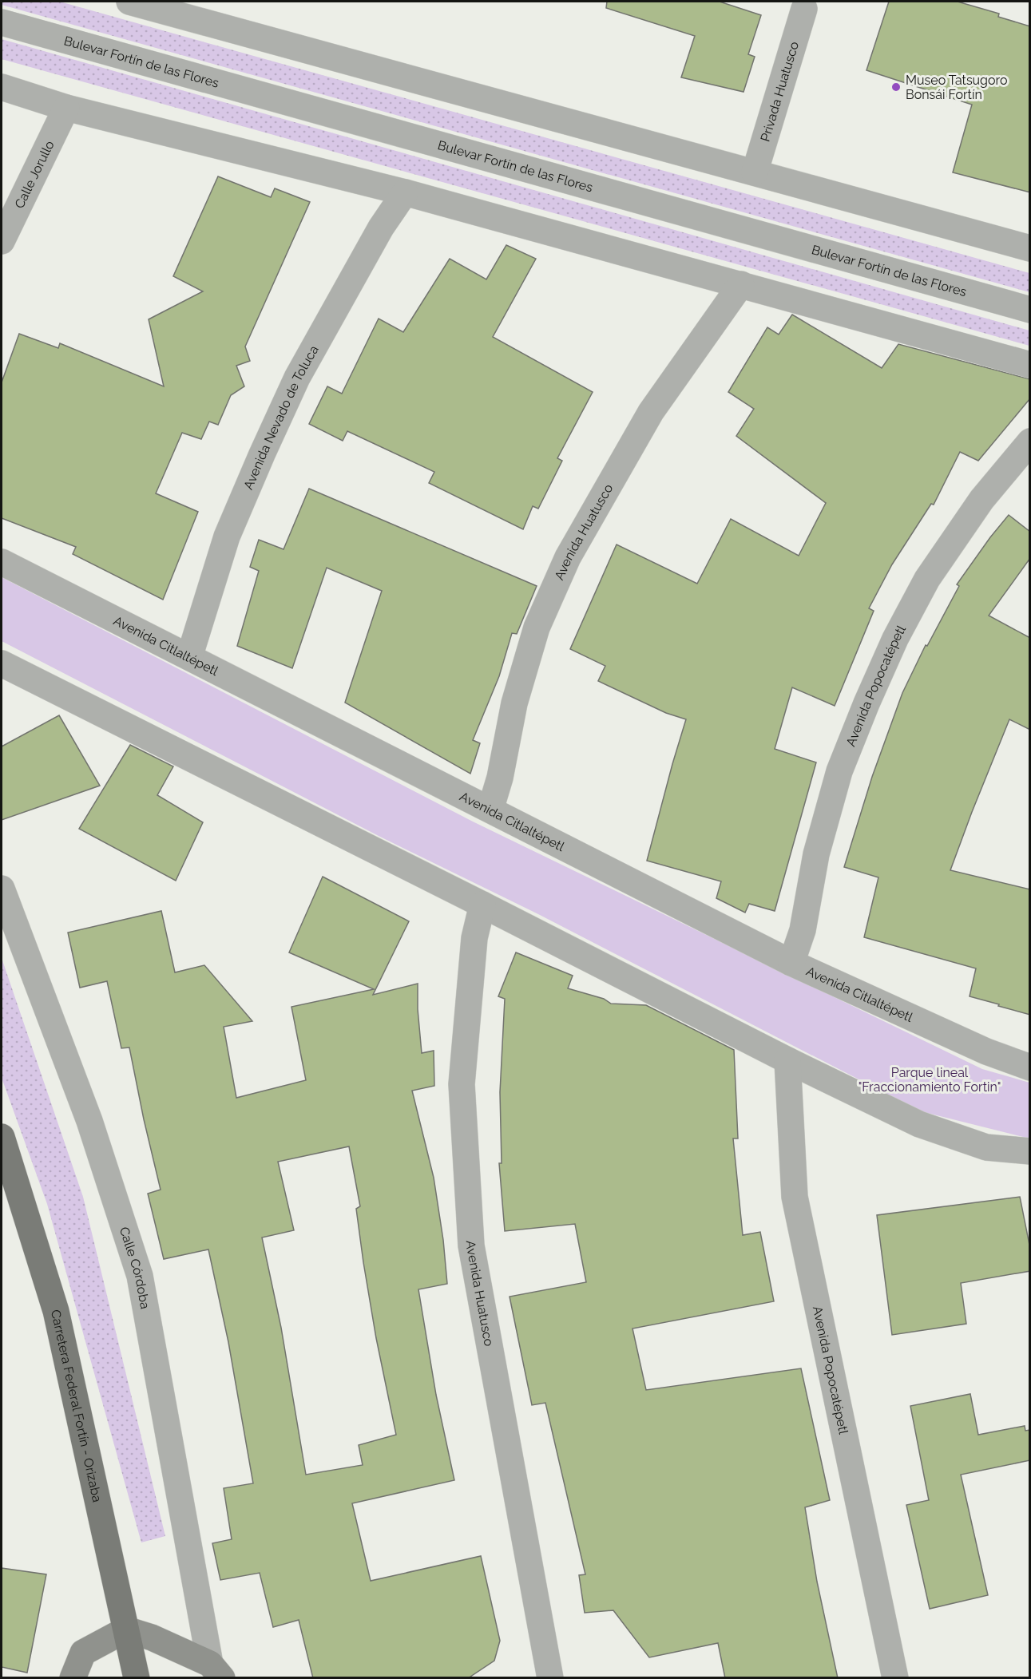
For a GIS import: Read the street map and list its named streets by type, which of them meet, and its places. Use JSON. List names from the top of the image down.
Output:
{
  "streets": {
    "main road": ["Carretera Federal Fortín - Orizaba"],
    "street": [
      "Bulevar Fortín de las Flores",
      "Privada Huatusco",
      "Calle Jorullo",
      "Avenida Nevado de Toluca",
      "Avenida Huatusco",
      "Avenida Citlaltépetl",
      "Avenida Popocatépetl",
      "Calle Córdoba"
    ]
  },
  "crossings": [
    ["Avenida Nevado de Toluca", "Avenida Citlaltépetl"],
    ["Avenida Huatusco", "Avenida Citlaltépetl"],
    ["Avenida Citlaltépetl", "Avenida Popocatépetl"]
  ],
  "parks": ["Parque lineal \"Fraccionamiento Fortin\""],
  "places": ["Museo Tatsugoro Bonsái Fortín"]
}
